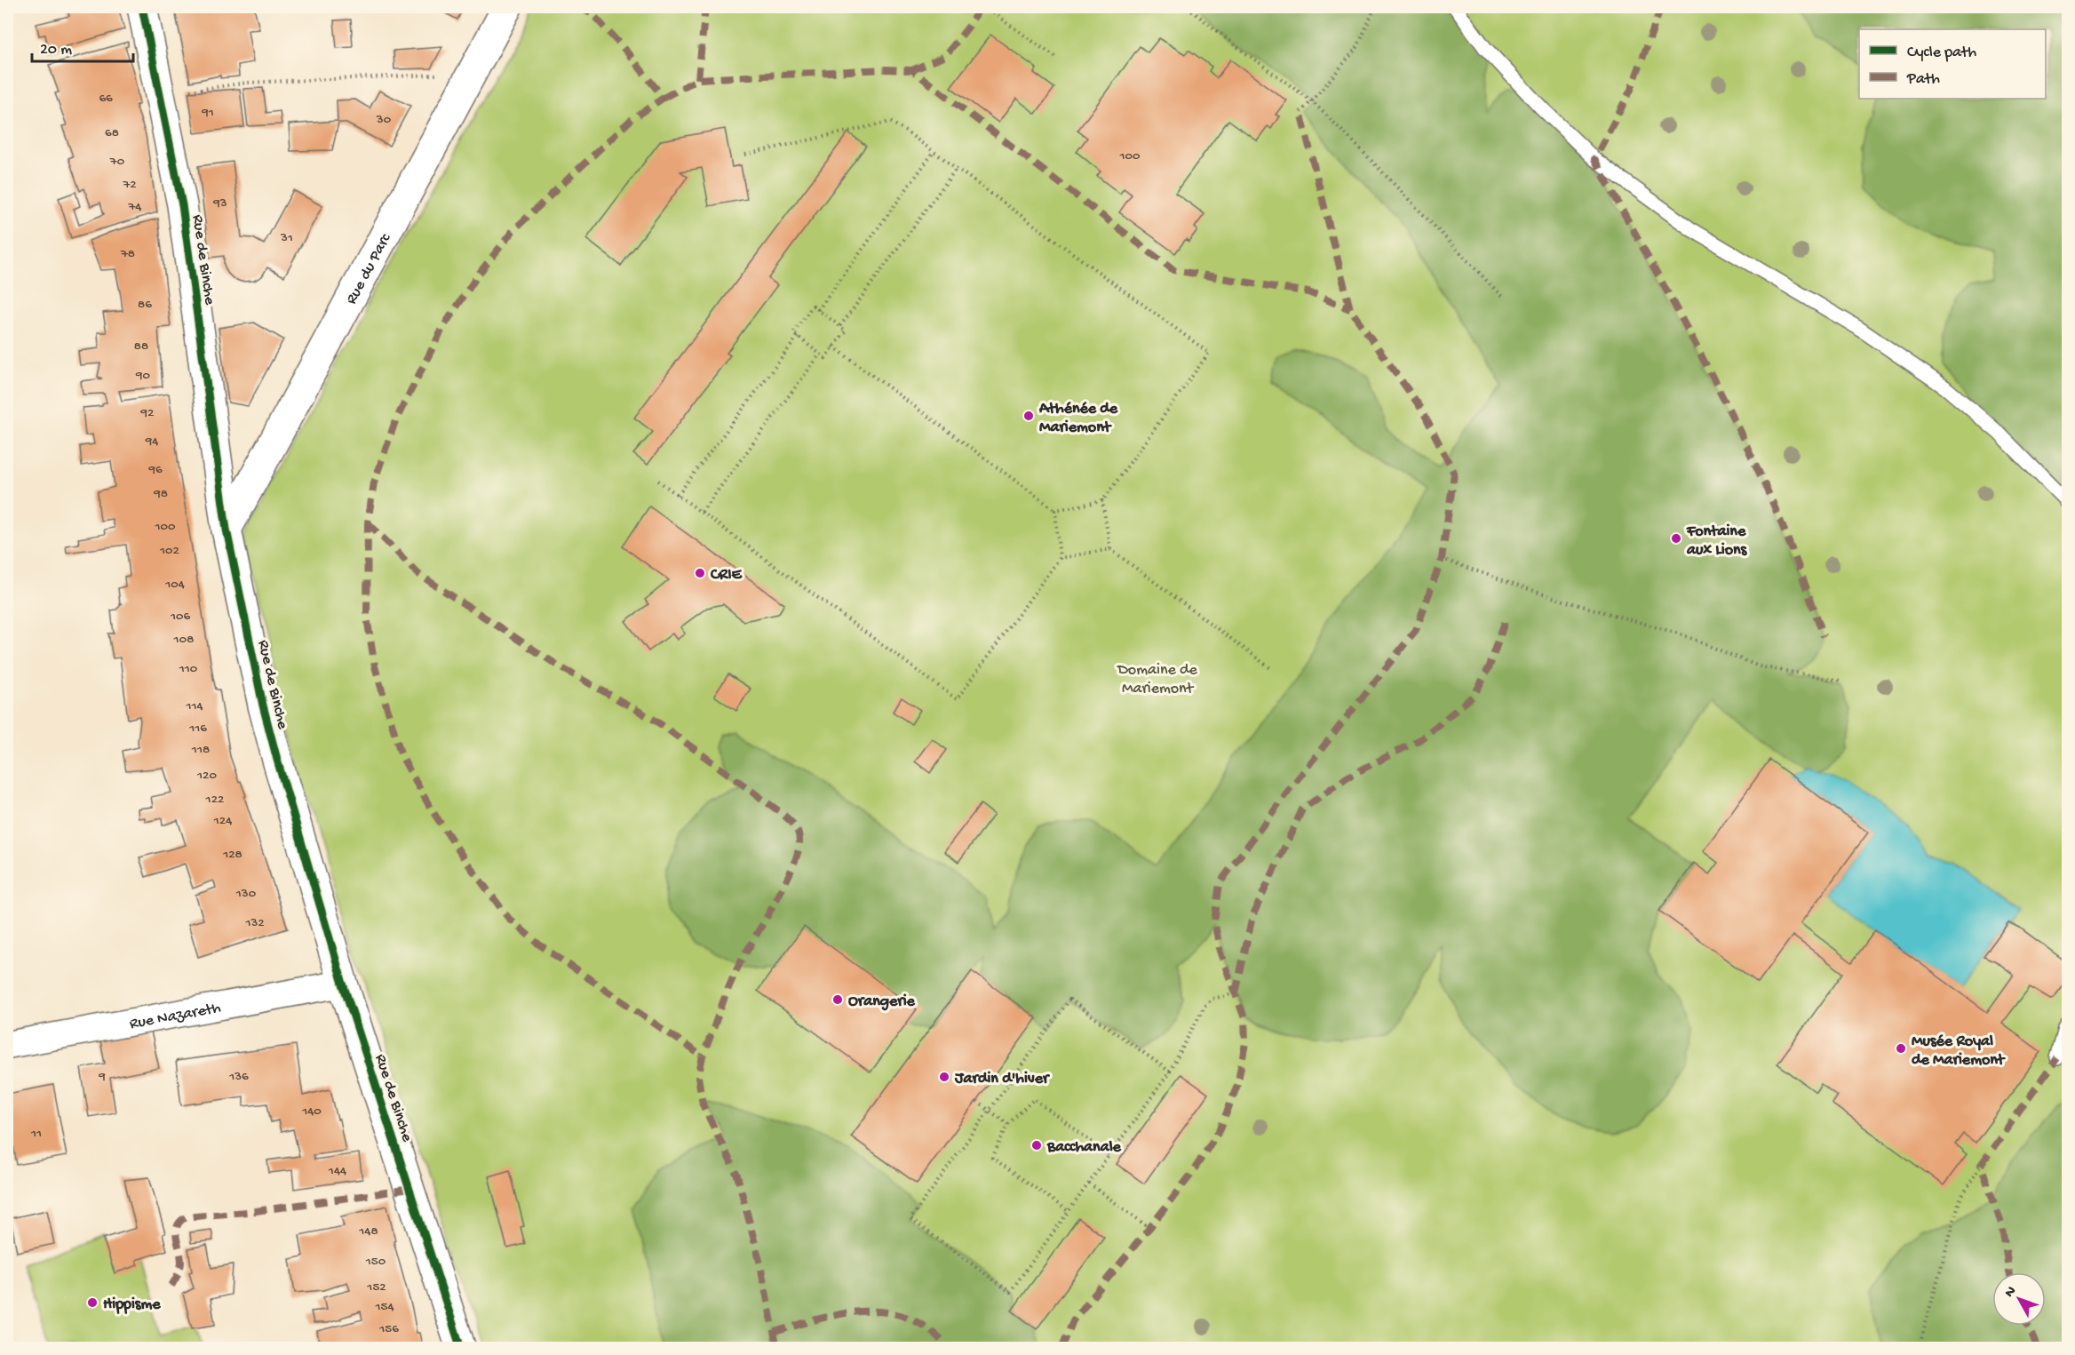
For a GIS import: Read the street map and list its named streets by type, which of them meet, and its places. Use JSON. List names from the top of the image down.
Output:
{
  "streets": {
    "street": ["Rue de Binche", "Rue du Parc", "Rue Nazareth"]
  },
  "crossings": [
    ["Rue de Binche", "Rue du Parc"],
    ["Rue de Binche", "Rue Nazareth"]
  ],
  "parks": ["Domaine de Mariemont"],
  "places": [
    "Athénée de Mariemont",
    "Fontaine aux Lions",
    "CRIE",
    "Orangerie",
    "Musée Royal de Mariemont",
    "Jardin d'hiver",
    "Bacchanale",
    "Hippisme"
  ],
  "house_numbers": [
    "66",
    "91",
    "30",
    "68",
    "100",
    "70",
    "72",
    "93",
    "74",
    "31",
    "78",
    "86",
    "88",
    "90",
    "92",
    "94",
    "96",
    "98",
    "100",
    "102",
    "104",
    "106",
    "108",
    "110",
    "114",
    "116",
    "118",
    "120",
    "122",
    "124",
    "128",
    "130",
    "132",
    "9",
    "136",
    "140",
    "11",
    "144",
    "148",
    "150",
    "152",
    "154",
    "156"
  ],
  "legend": ["Cycle path", "Path"],
  "scale_bar": "20 m",
  "north": "top left"
}
